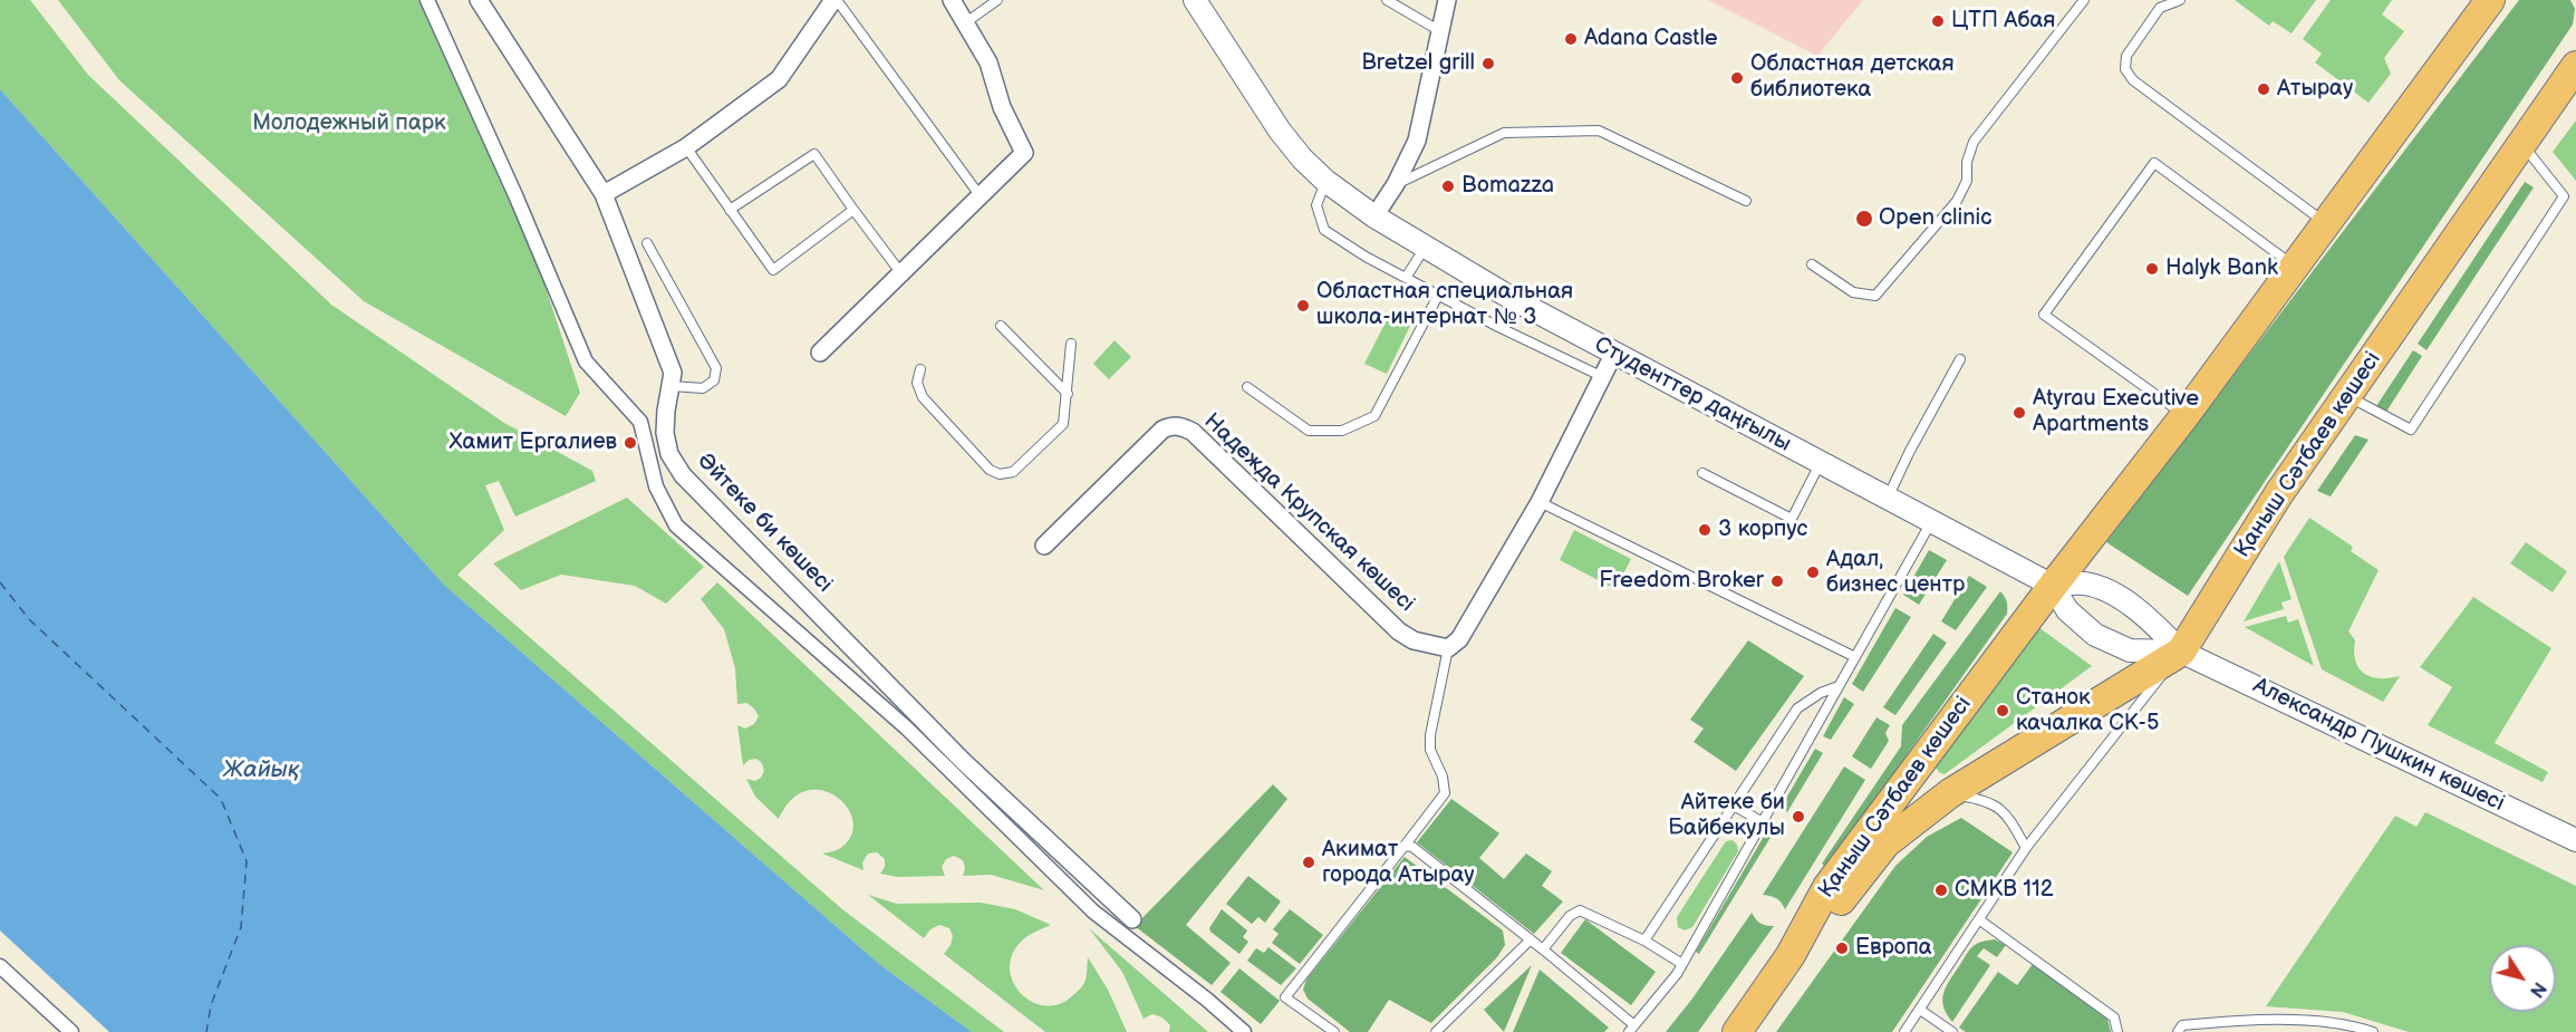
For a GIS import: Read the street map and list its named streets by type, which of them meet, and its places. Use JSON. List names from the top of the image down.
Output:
{
  "streets": {
    "main road": ["Қаныш Сәтбаев көшесі"],
    "street": [
      "Студенттер даңғылы",
      "Надежда Крупская көшесі",
      "Әйтеке би көшесі",
      "Александр Пушкин көшесі"
    ]
  },
  "crossings": [
    ["Студенттер даңғылы", "Қаныш Сәтбаев көшесі"],
    ["Қаныш Сәтбаев көшесі", "Александр Пушкин көшесі"]
  ],
  "water": ["Жайық"],
  "parks": ["Молодежный парк"],
  "places": [
    "ЦТП Абая",
    "Adana Сastle",
    "Bretzel grill",
    "Областная детская библиотека",
    "Атырау",
    "Bomazza",
    "Open clinic",
    "Halyk Bank",
    "Областная специальная школа-интернат № 3",
    "Atyrau Executive Apartments",
    "Хамит Ергалиев",
    "3 корпус",
    "Адал, бизнес центр",
    "Freedom Broker",
    "Станок качалка СК-5",
    "Айтеке би Байбекулы",
    "Акимат города Атырау",
    "СМКВ 112",
    "Европа"
  ],
  "north": "bottom right"
}
